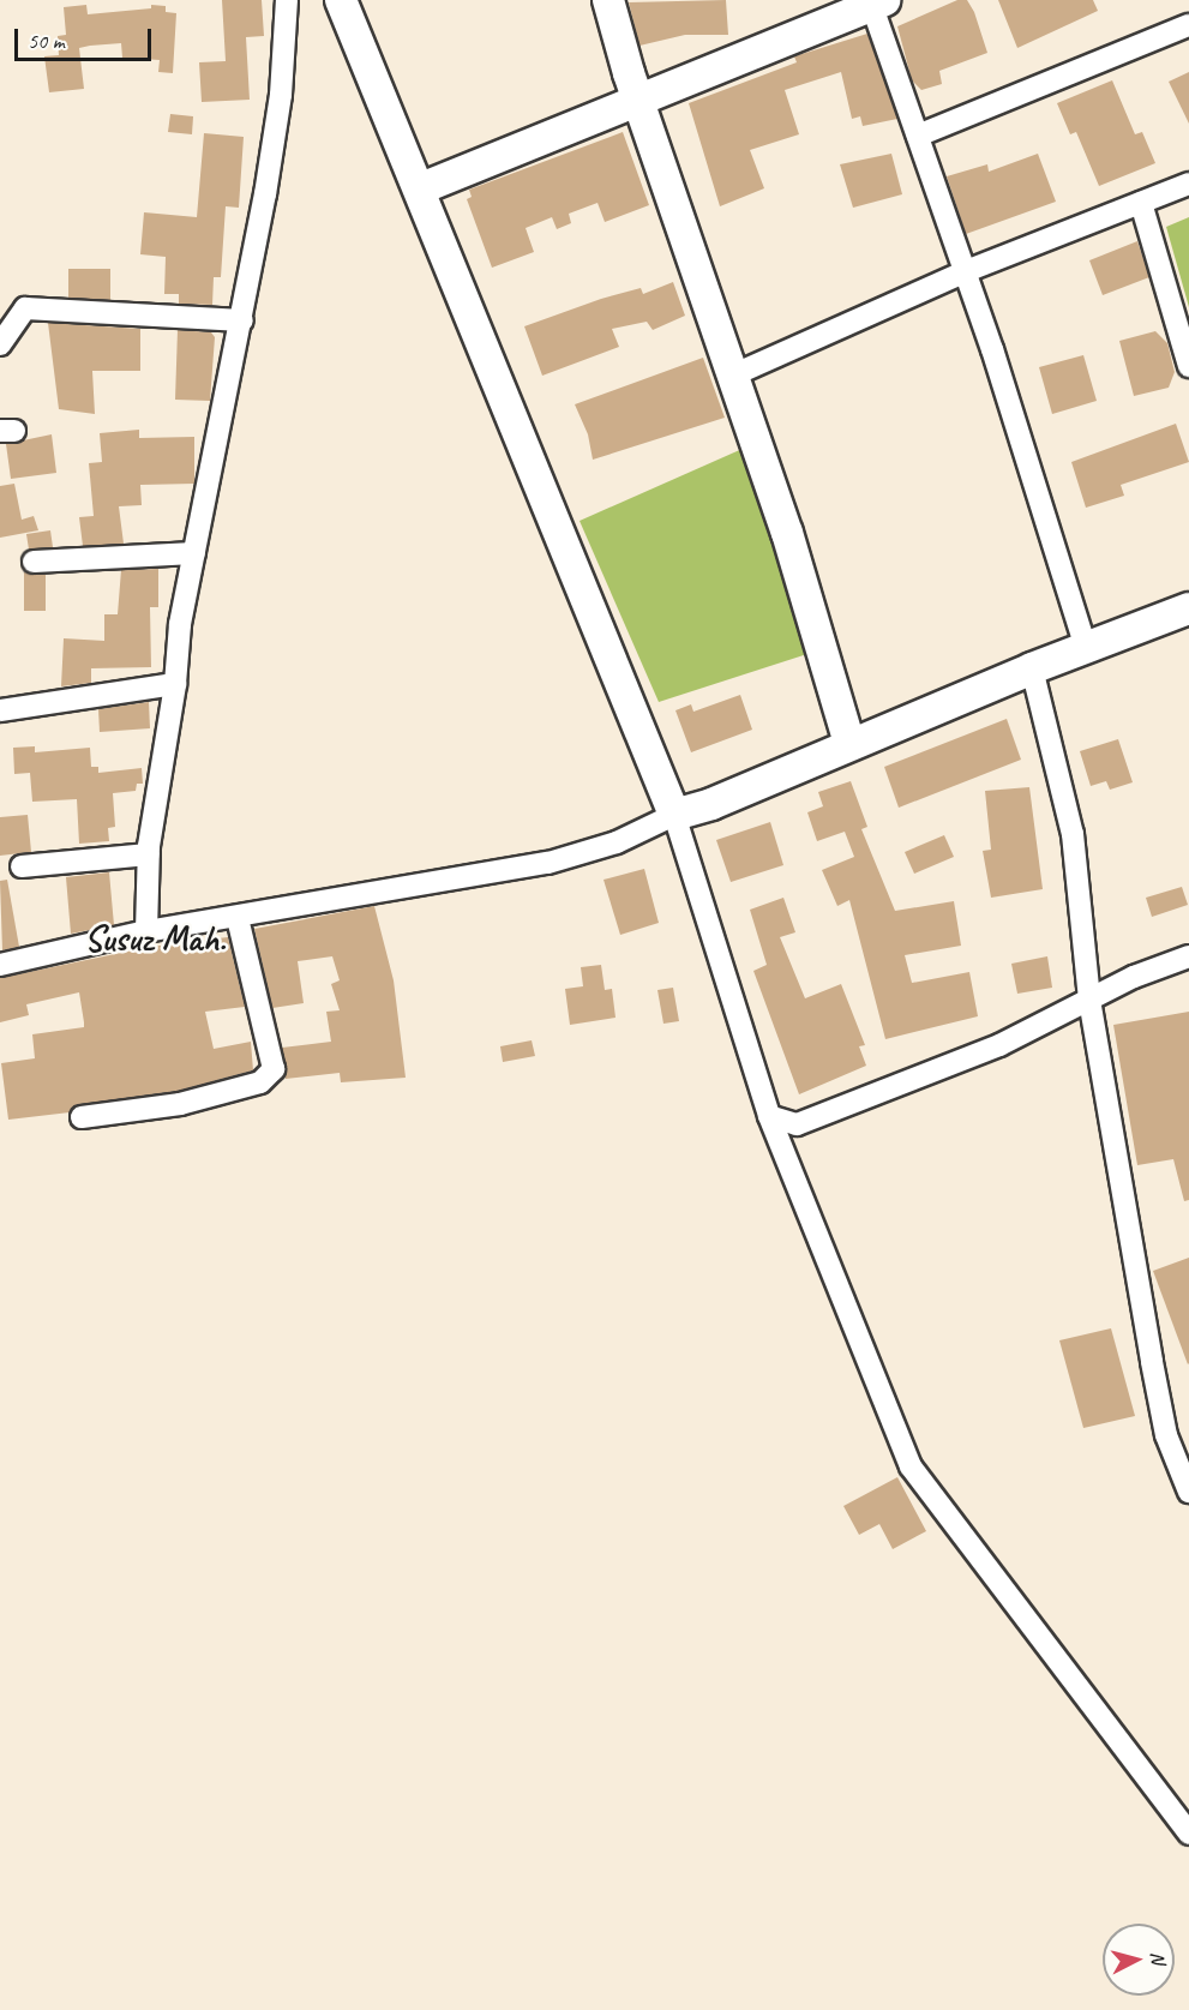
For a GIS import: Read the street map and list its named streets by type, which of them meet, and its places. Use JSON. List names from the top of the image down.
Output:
{
  "districts": ["Susuz Mah."],
  "scale_bar": "50 m",
  "north": "right"
}
